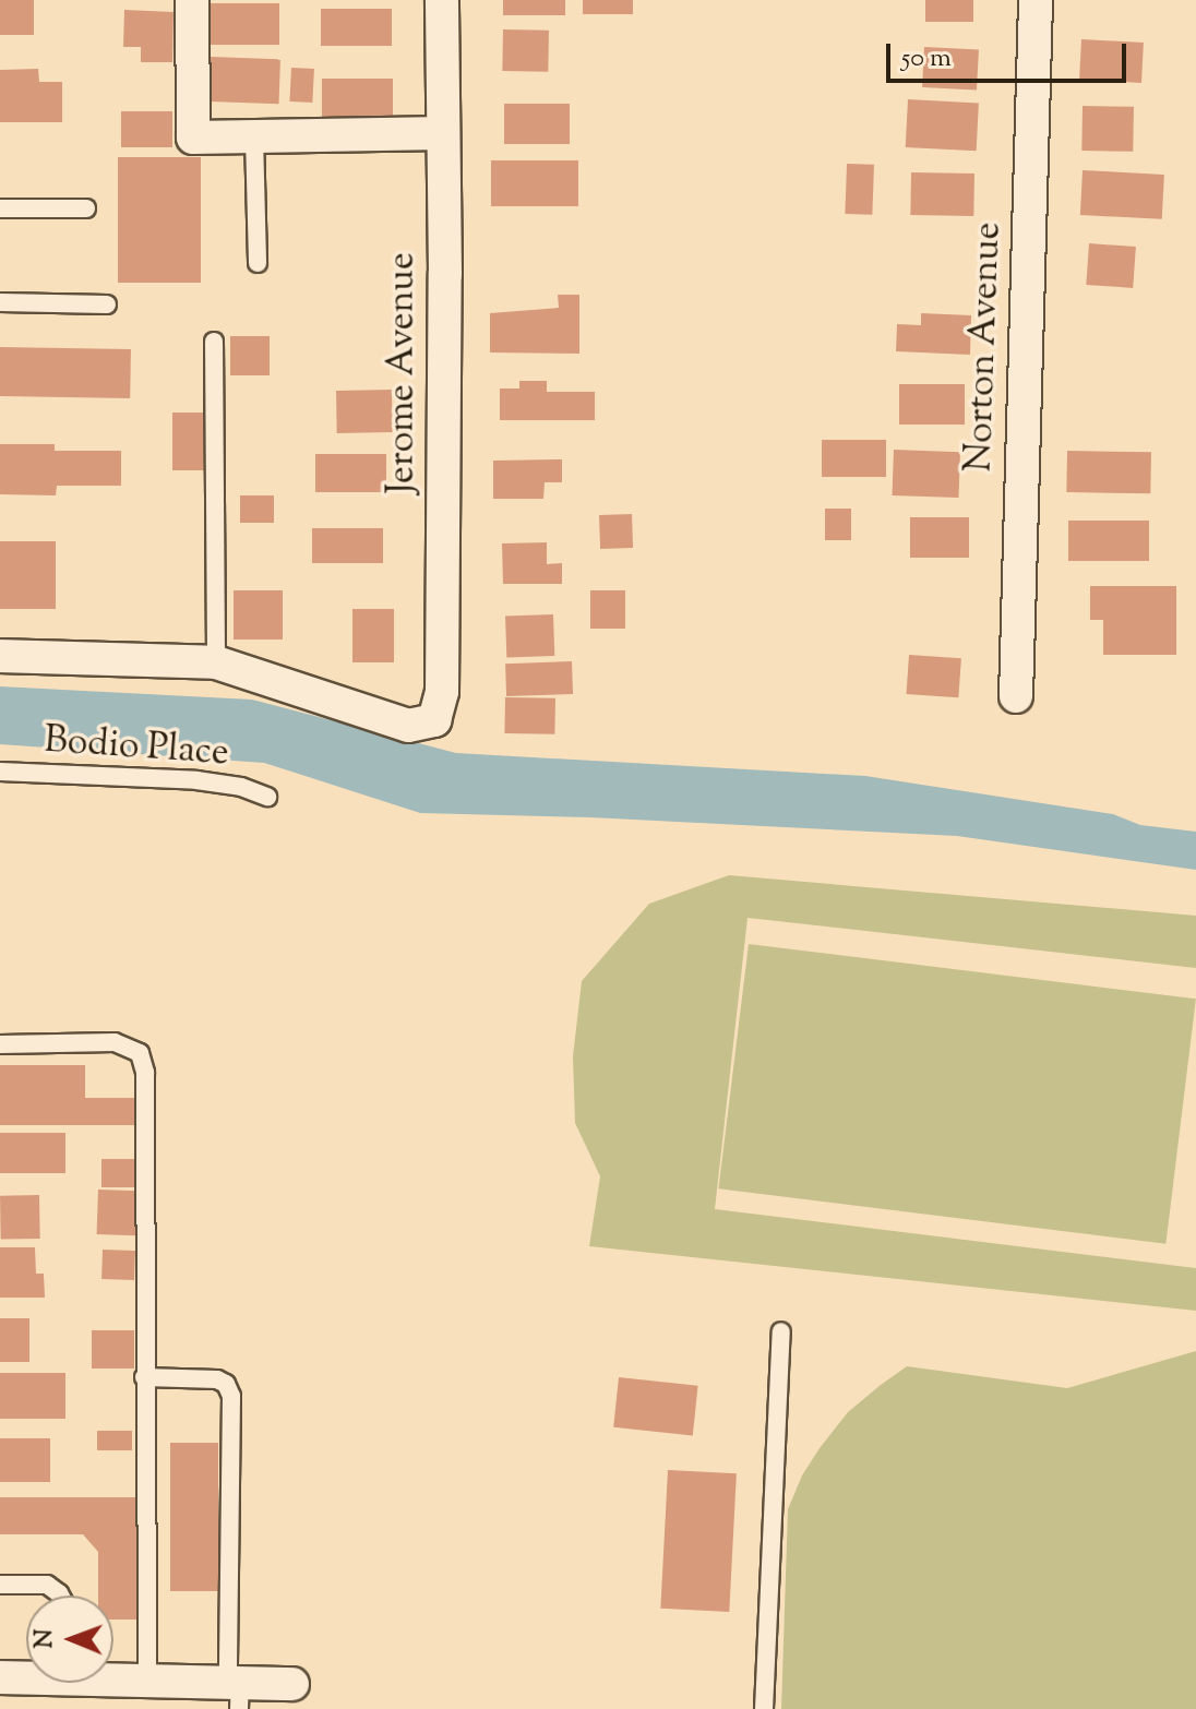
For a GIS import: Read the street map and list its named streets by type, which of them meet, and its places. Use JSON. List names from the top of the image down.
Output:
{
  "streets": {
    "street": ["Norton Avenue", "Jerome Avenue"],
    "lane": ["Bodio Place"]
  },
  "scale_bar": "50 m",
  "north": "left"
}
